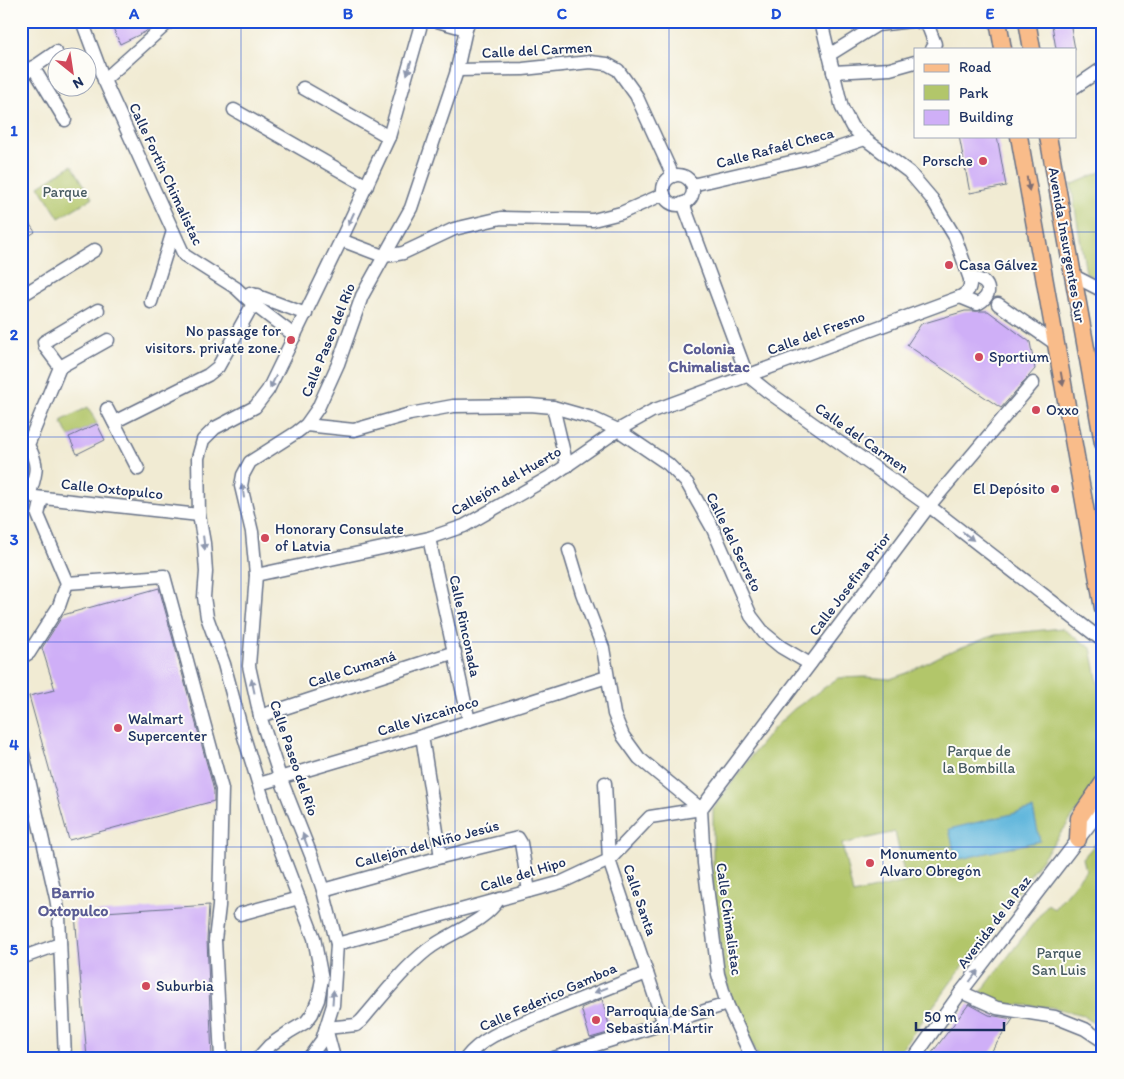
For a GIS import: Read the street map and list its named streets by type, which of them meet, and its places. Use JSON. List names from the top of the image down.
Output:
{
  "streets": {
    "main road": ["Avenida Insurgentes Sur"],
    "street": [
      "Calle del Carmen",
      "Calle Rafaél Checa",
      "Calle Fortín Chimalistac",
      "Calle del Fresno",
      "Calle Paseo del Río",
      "Callejón del Huerto",
      "Calle Oxtopulco",
      "Calle del Secreto",
      "Calle Josefina Prior",
      "Calle Rinconada",
      "Calle Cumaná",
      "Calle Vizcainoco",
      "Callejón del Niño Jesús",
      "Calle del Hipo",
      "Calle Santa",
      "Calle Chimalistac",
      "Avenida de la Paz",
      "Calle Federico Gamboa"
    ]
  },
  "crossings": [
    ["Calle del Carmen", "Calle Rafaél Checa"],
    ["Calle del Carmen", "Calle del Fresno"],
    ["Calle del Carmen", "Calle Paseo del Río"],
    ["Calle del Carmen", "Calle Josefina Prior"],
    ["Calle Rafaél Checa", "Calle del Fresno"],
    ["Calle Fortín Chimalistac", "Calle Paseo del Río"],
    ["Calle del Fresno", "Callejón del Huerto"],
    ["Calle del Fresno", "Calle del Secreto"],
    ["Calle Paseo del Río", "Callejón del Huerto"],
    ["Calle Paseo del Río", "Calle Oxtopulco"],
    ["Calle Paseo del Río", "Calle del Secreto"],
    ["Calle Paseo del Río", "Calle Cumaná"],
    ["Calle Paseo del Río", "Calle Vizcainoco"],
    ["Calle Paseo del Río", "Callejón del Niño Jesús"],
    ["Calle Paseo del Río", "Calle del Hipo"],
    ["Callejón del Huerto", "Calle del Secreto"],
    ["Callejón del Huerto", "Calle Rinconada"],
    ["Calle del Secreto", "Calle Josefina Prior"],
    ["Calle Josefina Prior", "Calle del Hipo"],
    ["Calle Josefina Prior", "Calle Chimalistac"],
    ["Calle Rinconada", "Calle Cumaná"],
    ["Calle Rinconada", "Calle Vizcainoco"],
    ["Callejón del Niño Jesús", "Calle del Hipo"],
    ["Calle del Hipo", "Calle Santa"],
    ["Calle del Hipo", "Calle Chimalistac"],
    ["Calle Santa", "Calle Federico Gamboa"]
  ],
  "one_way": ["Avenida de la Paz"],
  "districts": ["Colonia Chimalistac", "Barrio Oxtopulco"],
  "parks": ["Parque", "Parque de la Bombilla", "Parque San Luis"],
  "places": [
    "Porsche",
    "Casa Gálvez",
    "No passage for visitors. private zone.",
    "Sportium",
    "Oxxo",
    "El Depósito",
    "Honorary Consulate of Latvia",
    "Walmart Supercenter",
    "Monumento Alvaro Obregón",
    "Suburbia",
    "Parroquia de San Sebastián Mártir"
  ],
  "legend": ["Road", "Park", "Building"],
  "scale_bar": "50 m",
  "north": "bottom right",
  "grid": {
    "columns": [
      "A",
      "B",
      "C",
      "D",
      "E"
    ],
    "rows": [
      "1",
      "2",
      "3",
      "4",
      "5"
    ]
  }
}
